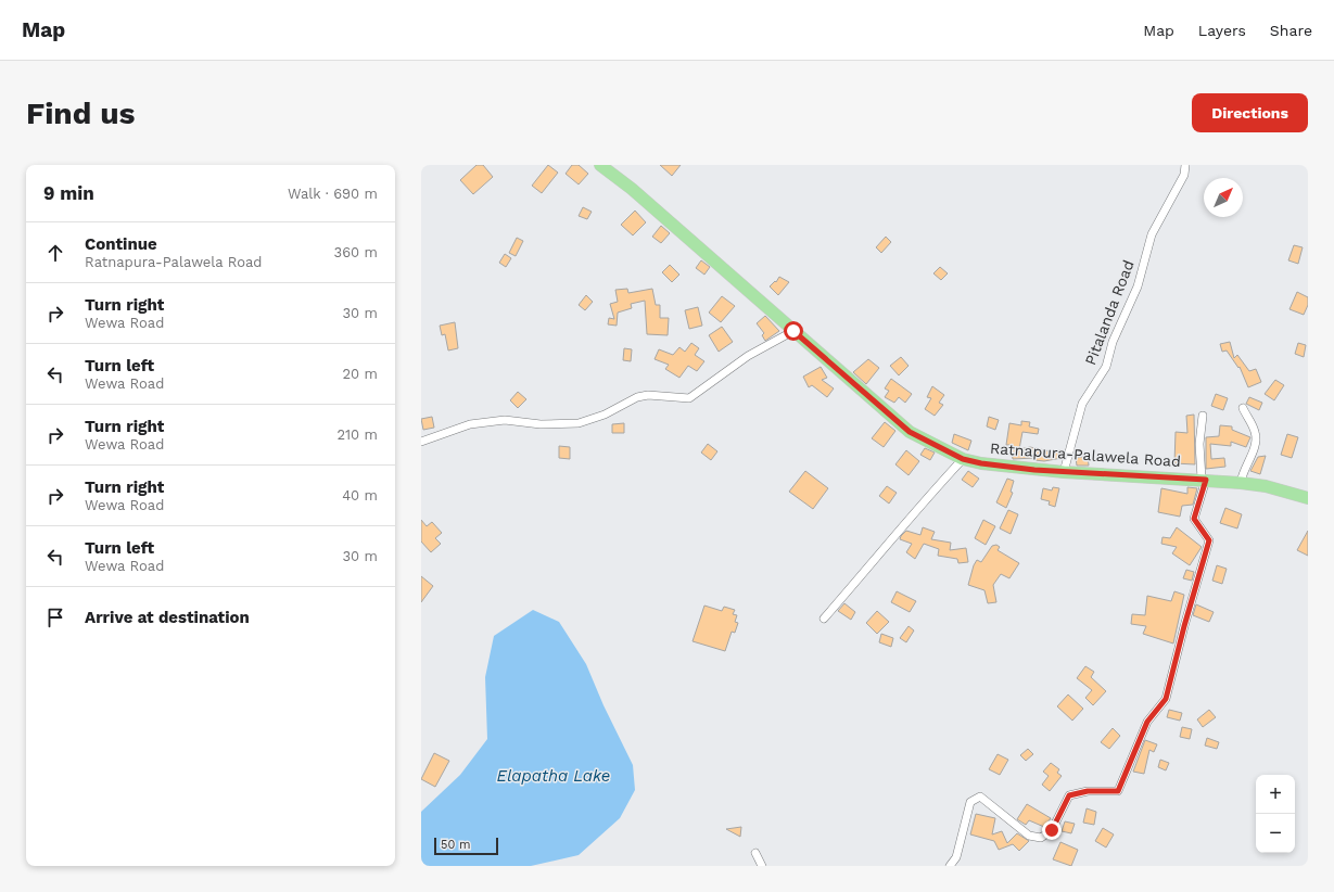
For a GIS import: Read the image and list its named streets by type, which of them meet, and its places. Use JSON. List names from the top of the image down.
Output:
{
  "streets": {
    "main road": ["Ratnapura-Palawela Road"],
    "street": ["Pitalanda Road"]
  },
  "crossings": [
    ["Pitalanda Road", "Ratnapura-Palawela Road"]
  ],
  "water": ["Elapatha Lake"],
  "scale_bar": "50 m",
  "north": "top right",
  "page": {
    "header": "Map",
    "nav": ["Map", "Layers", "Share"],
    "buttons": "Directions",
    "title": "Find us",
    "heading": ["9 min", "Walk · 690 m"],
    "list": [
      ["Continue", "Ratnapura-Palawela Road", "360 m"],
      ["Turn right", "Wewa Road", "30 m"],
      ["Turn left", "Wewa Road", "20 m"],
      ["Turn right", "Wewa Road", "210 m"],
      ["Turn right", "Wewa Road", "40 m"],
      ["Turn left", "Wewa Road", "30 m"],
      "Arrive at destination"
    ],
    "map_buttons": ["+", "−"],
    "scale": "50 m"
  }
}
